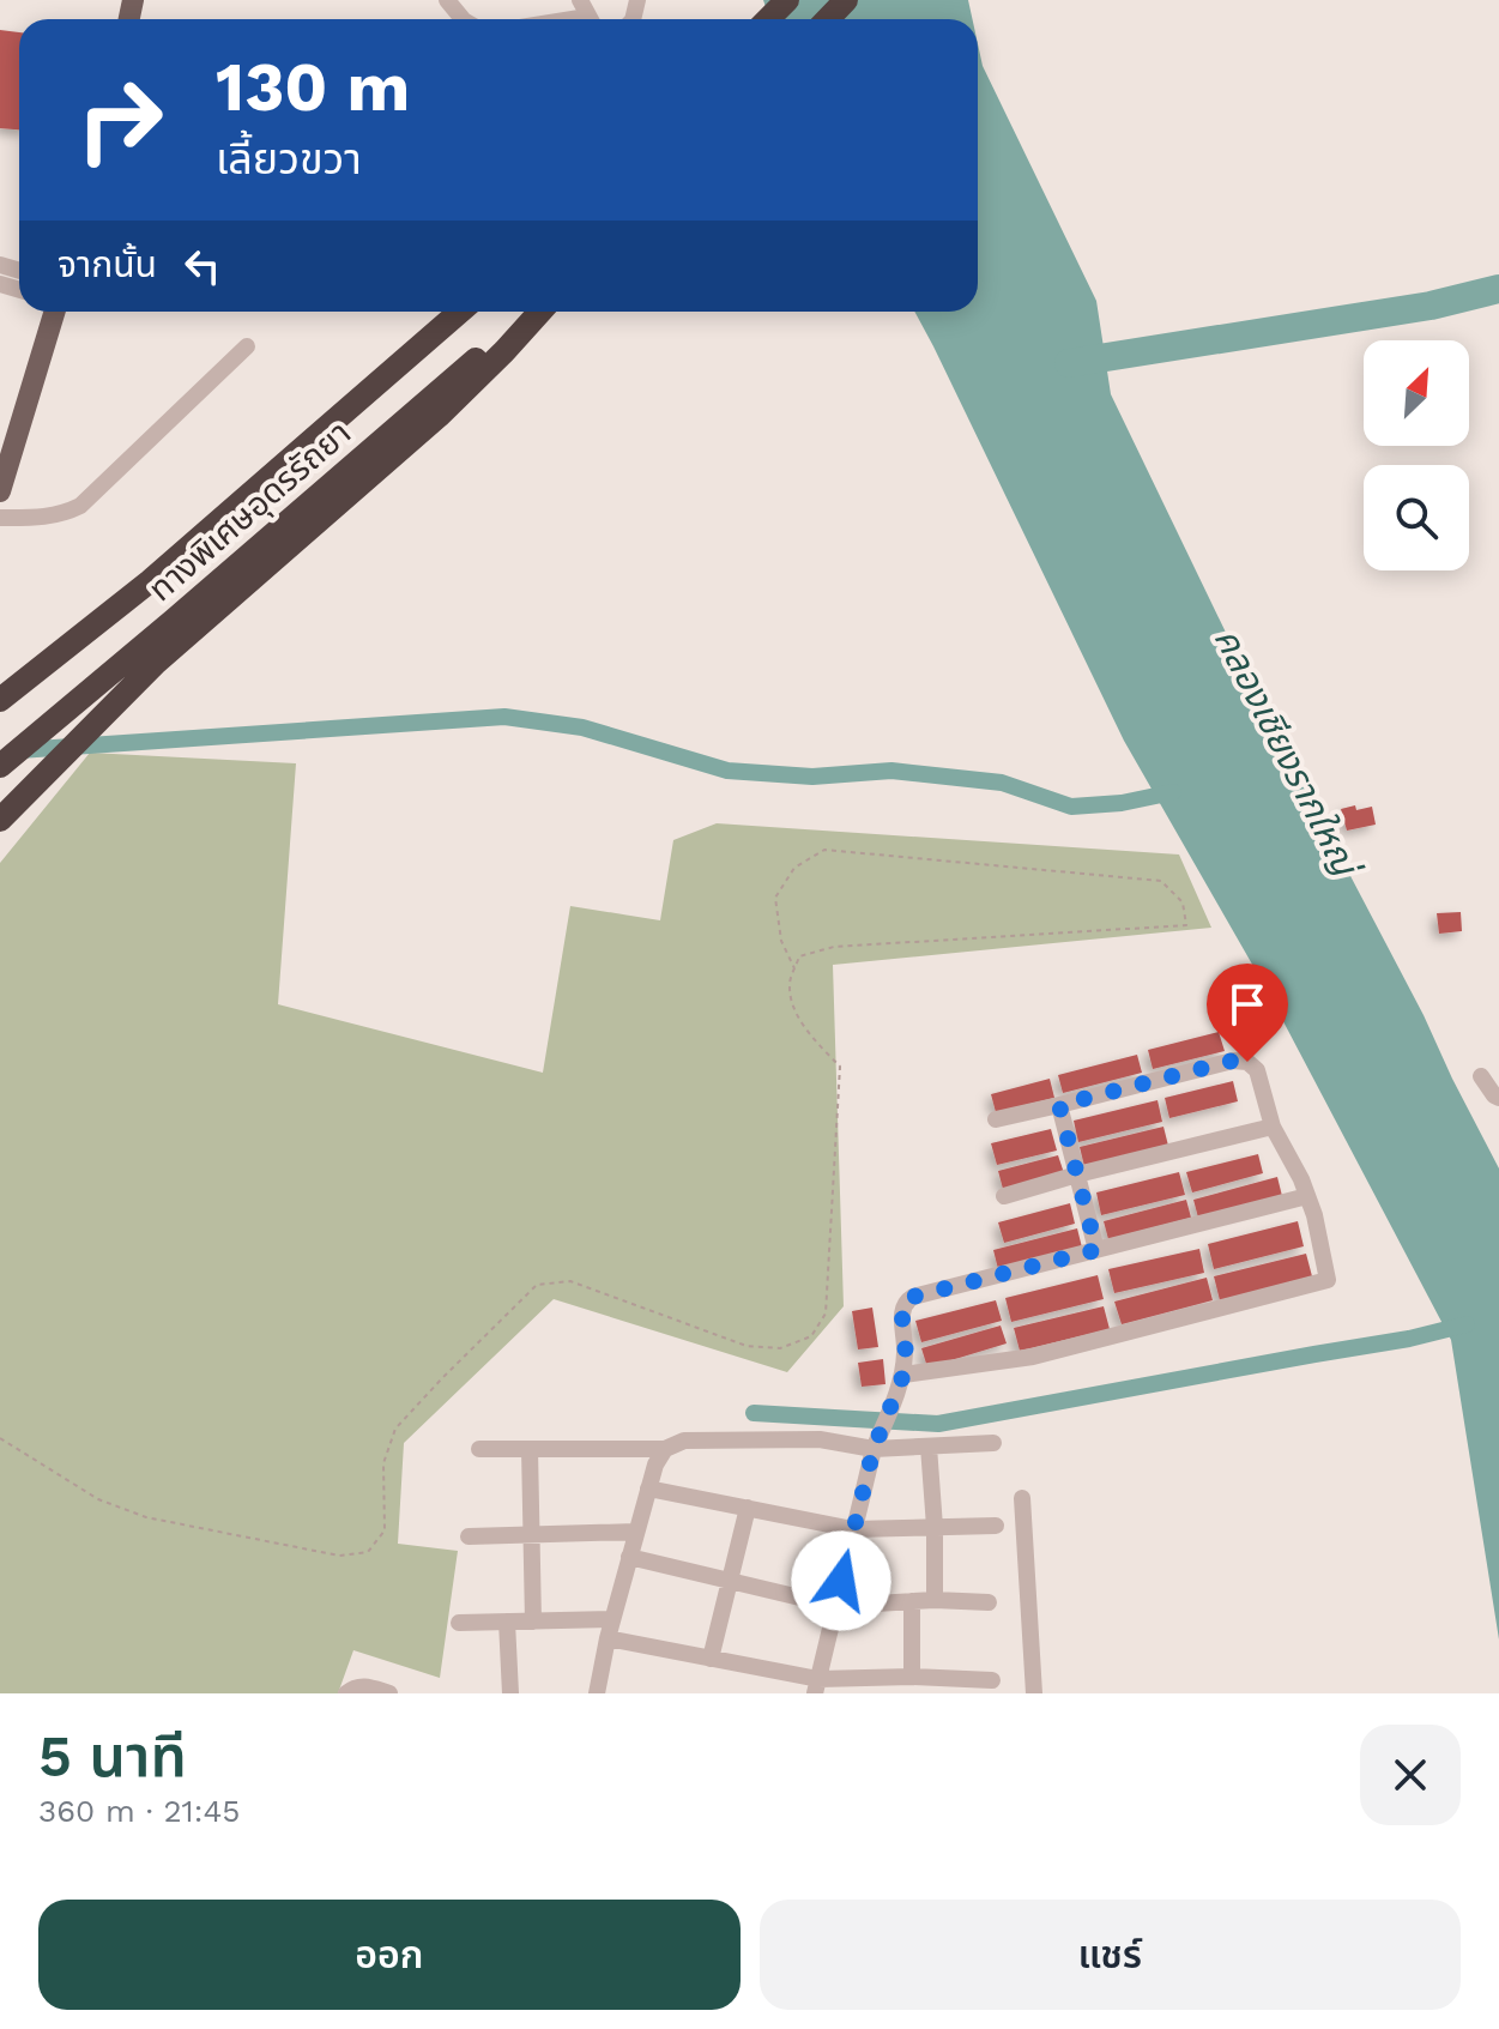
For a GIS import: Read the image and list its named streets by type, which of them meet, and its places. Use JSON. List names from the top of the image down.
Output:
{
  "streets": {
    "highway": ["ทางพิเศษอุดรรัถยา"]
  },
  "water": ["คลองเชียงรากใหญ่"],
  "north": "top right",
  "page": {
    "turn": ["130 m", "เลี้ยวขวา"],
    "then": "จากนั้น",
    "heading": ["5 นาที", "360 m · 21:45"],
    "buttons": ["ออก", "แชร์"]
  }
}
